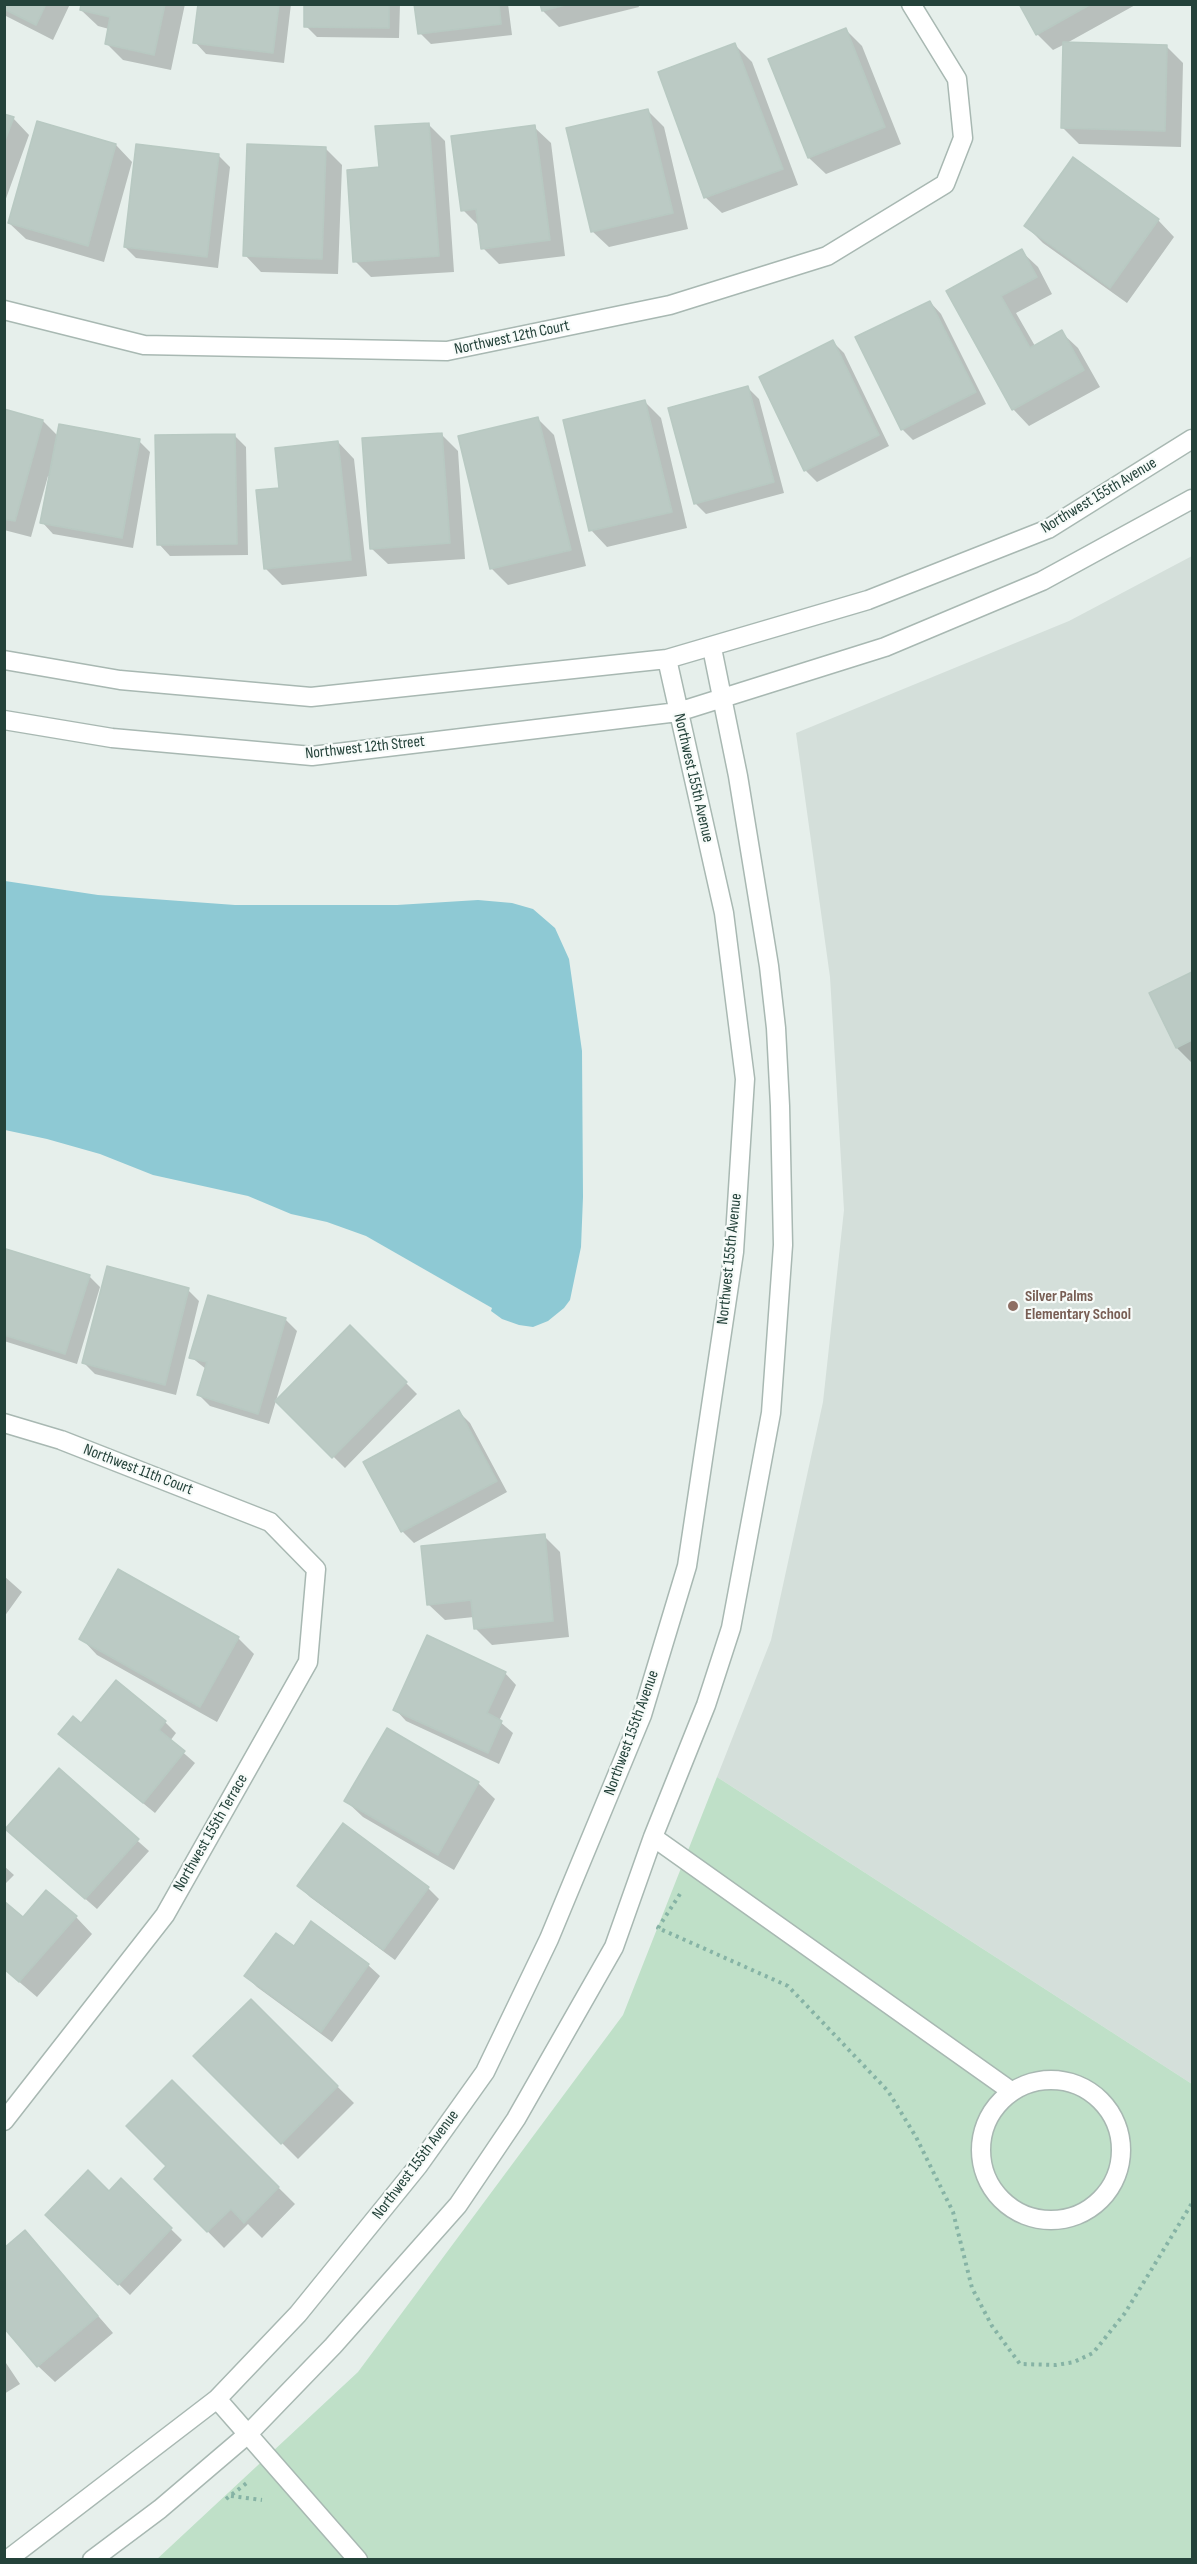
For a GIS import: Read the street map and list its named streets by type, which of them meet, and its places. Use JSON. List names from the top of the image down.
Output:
{
  "streets": {
    "street": [
      "Northwest 12th Court",
      "Northwest 155th Avenue",
      "Northwest 12th Street",
      "Northwest 11th Court",
      "Northwest 155th Terrace"
    ]
  },
  "crossings": [
    ["Northwest 155th Avenue", "Northwest 12th Street"],
    ["Northwest 11th Court", "Northwest 155th Terrace"]
  ],
  "places": ["Silver Palms Elementary School"]
}
